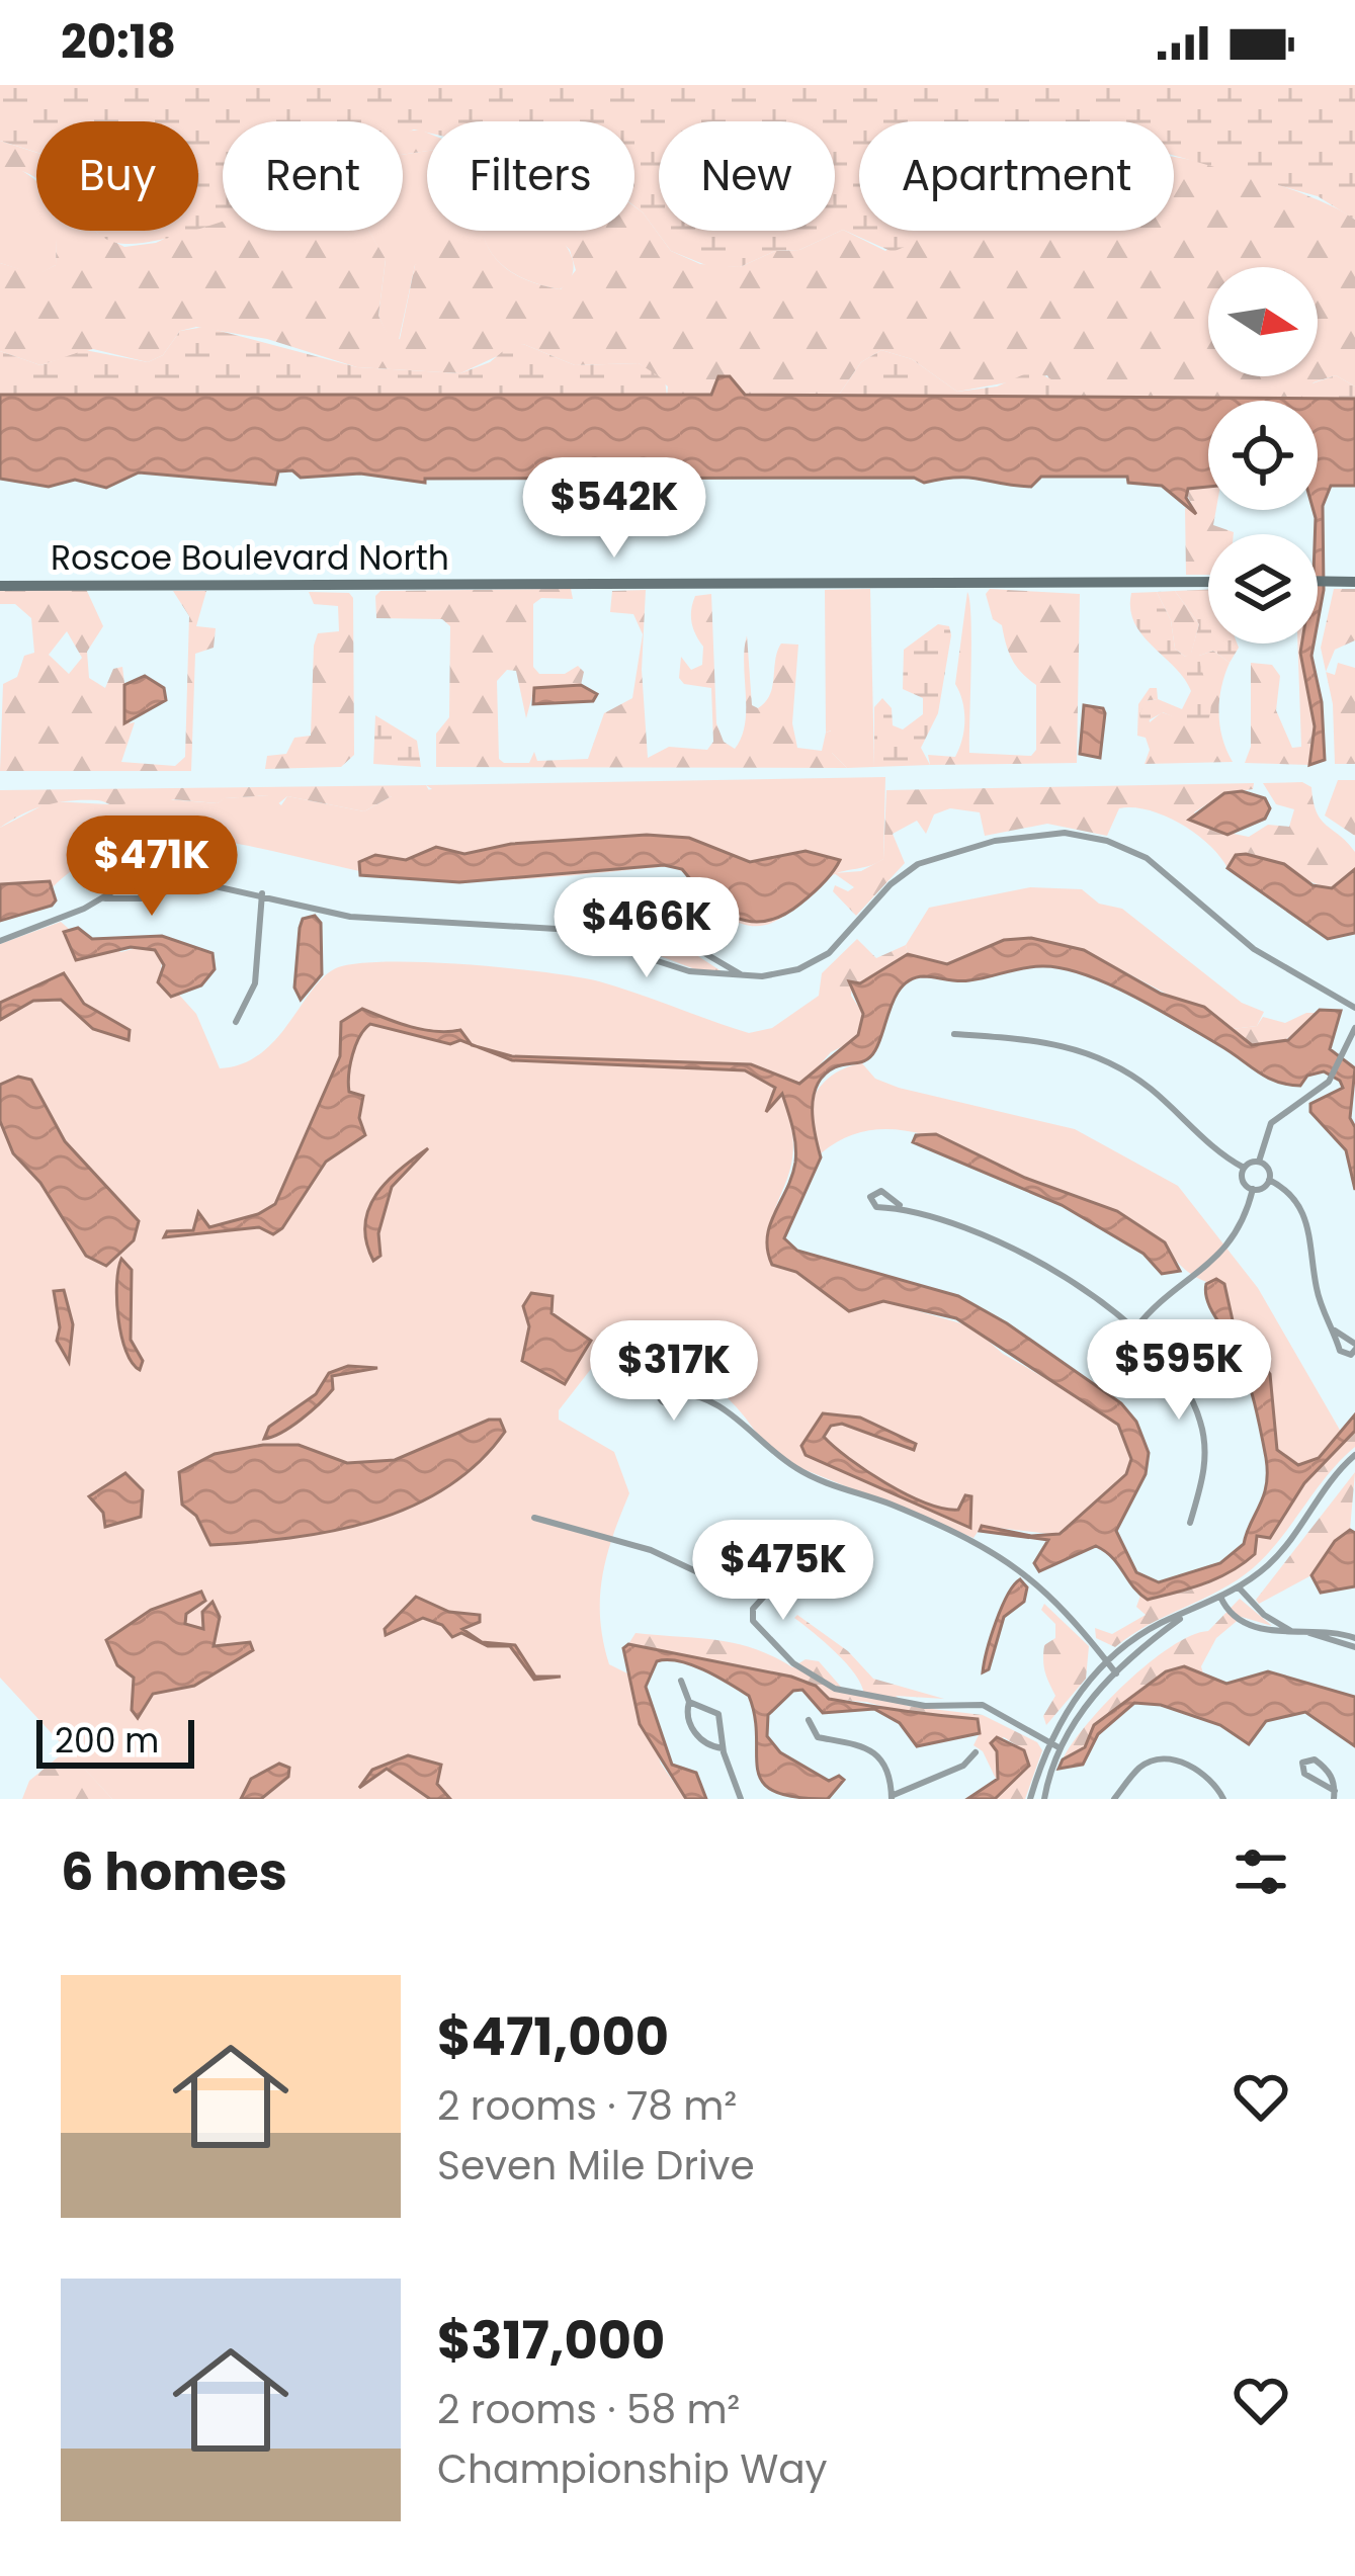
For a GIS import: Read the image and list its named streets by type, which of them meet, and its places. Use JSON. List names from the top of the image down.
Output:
{
  "streets": {
    "street": ["Roscoe Boulevard North"]
  },
  "scale_bar": "200 m",
  "north": "right",
  "page": {
    "status": "20:18",
    "chip": [
      "Buy",
      "Rent",
      "Filters",
      "New",
      "Apartment"
    ],
    "price": [
      "$542K",
      "$471K",
      "$466K",
      "$595K",
      "$317K",
      "$475K"
    ],
    "scale": "200 m",
    "heading": "6 homes",
    "list": [
      {
        "name": "$471,000",
        "note": "2 rooms · 78 m² · Seven Mile Drive"
      },
      {
        "name": "$317,000",
        "note": "2 rooms · 58 m² · Championship Way"
      }
    ]
  }
}
